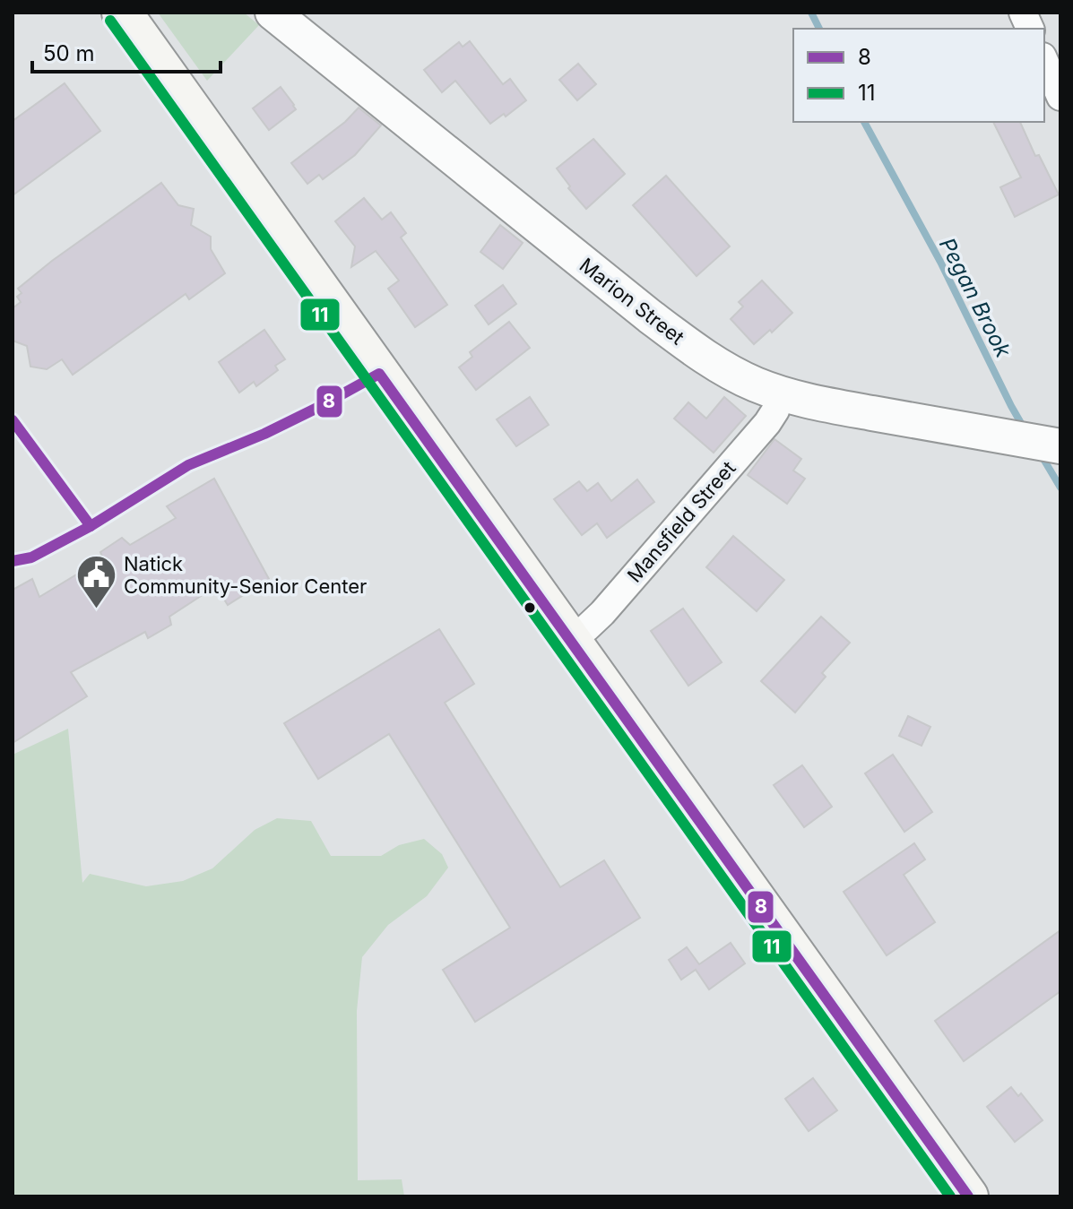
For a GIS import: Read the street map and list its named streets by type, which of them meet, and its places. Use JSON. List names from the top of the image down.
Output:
{
  "streets": {
    "street": ["Marion Street", "Mansfield Street"]
  },
  "crossings": [
    ["Marion Street", "Mansfield Street"]
  ],
  "water": ["Pegan Brook"],
  "places": {
    "public building": ["Natick Community-Senior Center"]
  },
  "lines": ["transit line 11", "transit line 8"],
  "legend": ["8", "11"],
  "scale_bar": "50 m"
}
